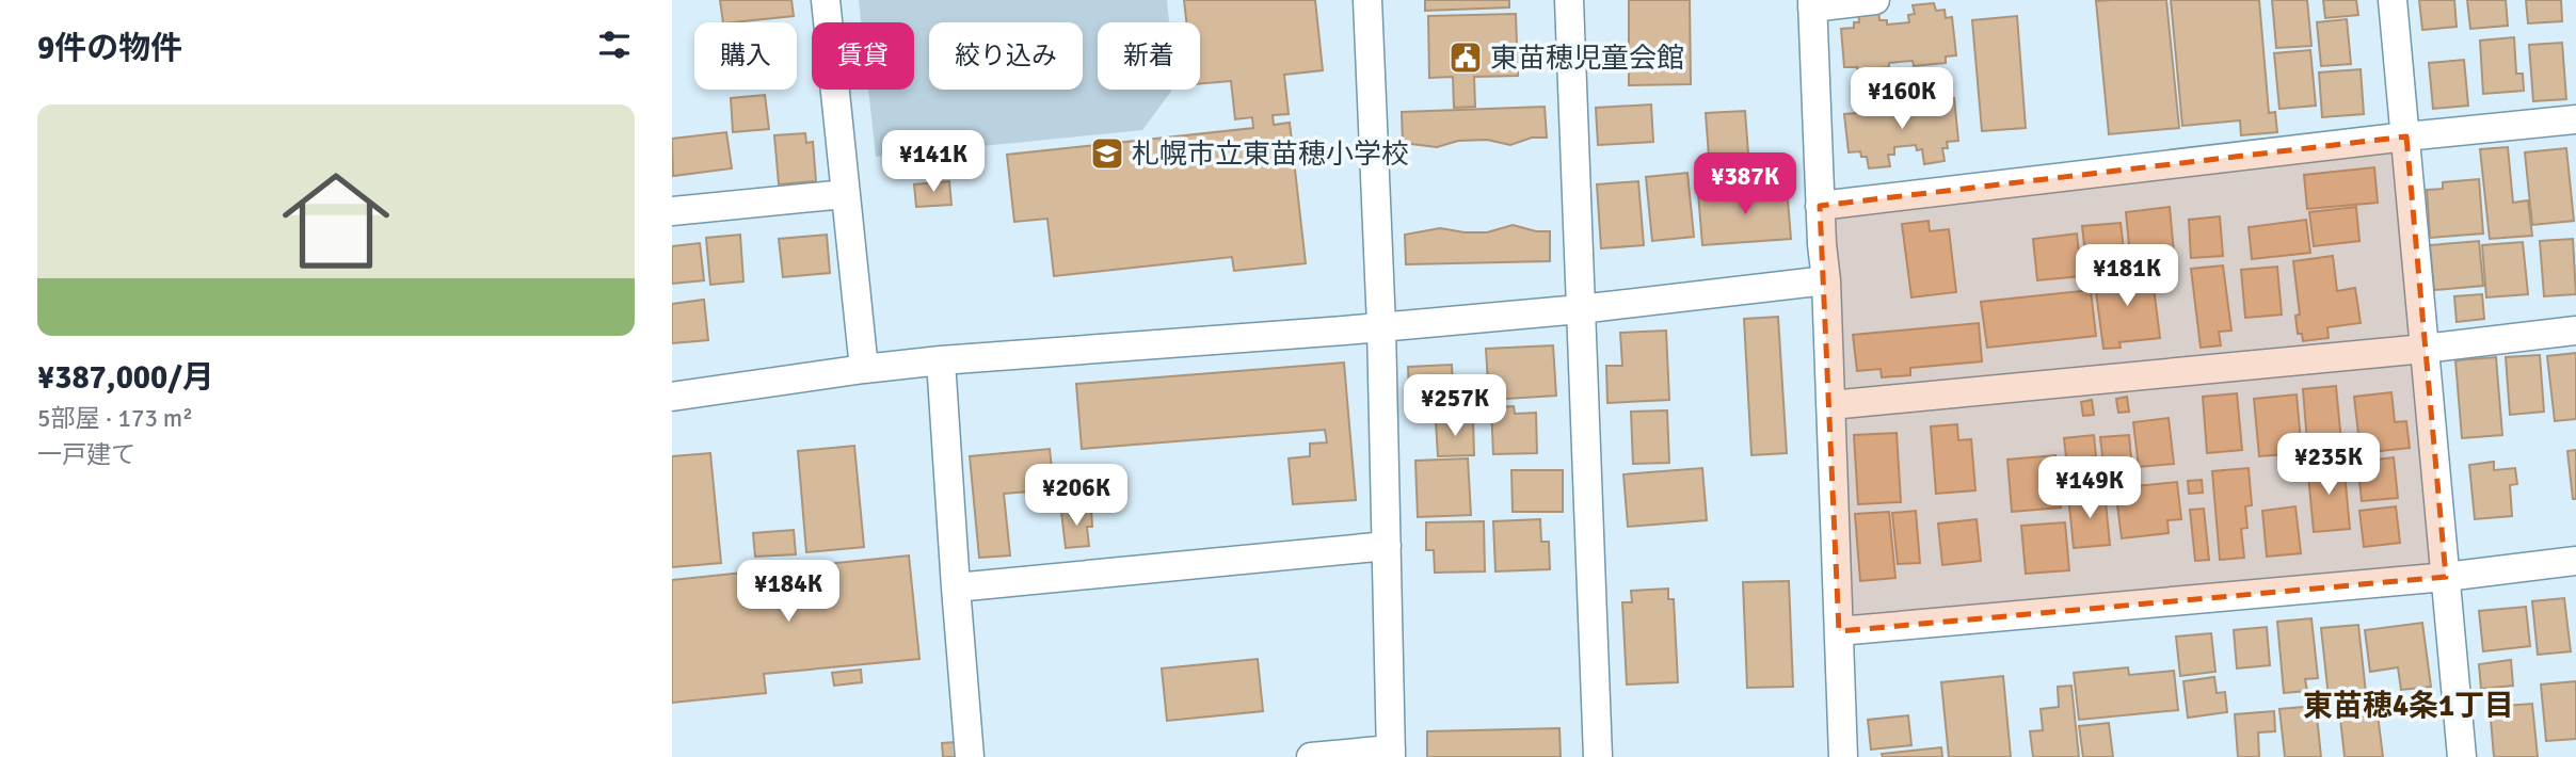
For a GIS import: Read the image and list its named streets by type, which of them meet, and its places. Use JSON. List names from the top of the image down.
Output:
{
  "districts": ["東苗穂4条1丁目"],
  "places": {
    "public building": ["東苗穂児童会館"],
    "school or university": ["札幌市立東苗穂小学校"]
  },
  "page": {
    "heading": "9件の物件",
    "chip": [
      "購入",
      "賃貸",
      "絞り込み",
      "新着"
    ],
    "price": [
      "¥160K",
      "¥141K",
      "¥387K",
      "¥181K",
      "¥257K",
      "¥235K",
      "¥149K",
      "¥206K",
      "¥184K"
    ],
    "list": [
      {
        "name": "¥387,000/月",
        "note": "5部屋 · 173 m² · 一戸建て"
      }
    ]
  }
}
